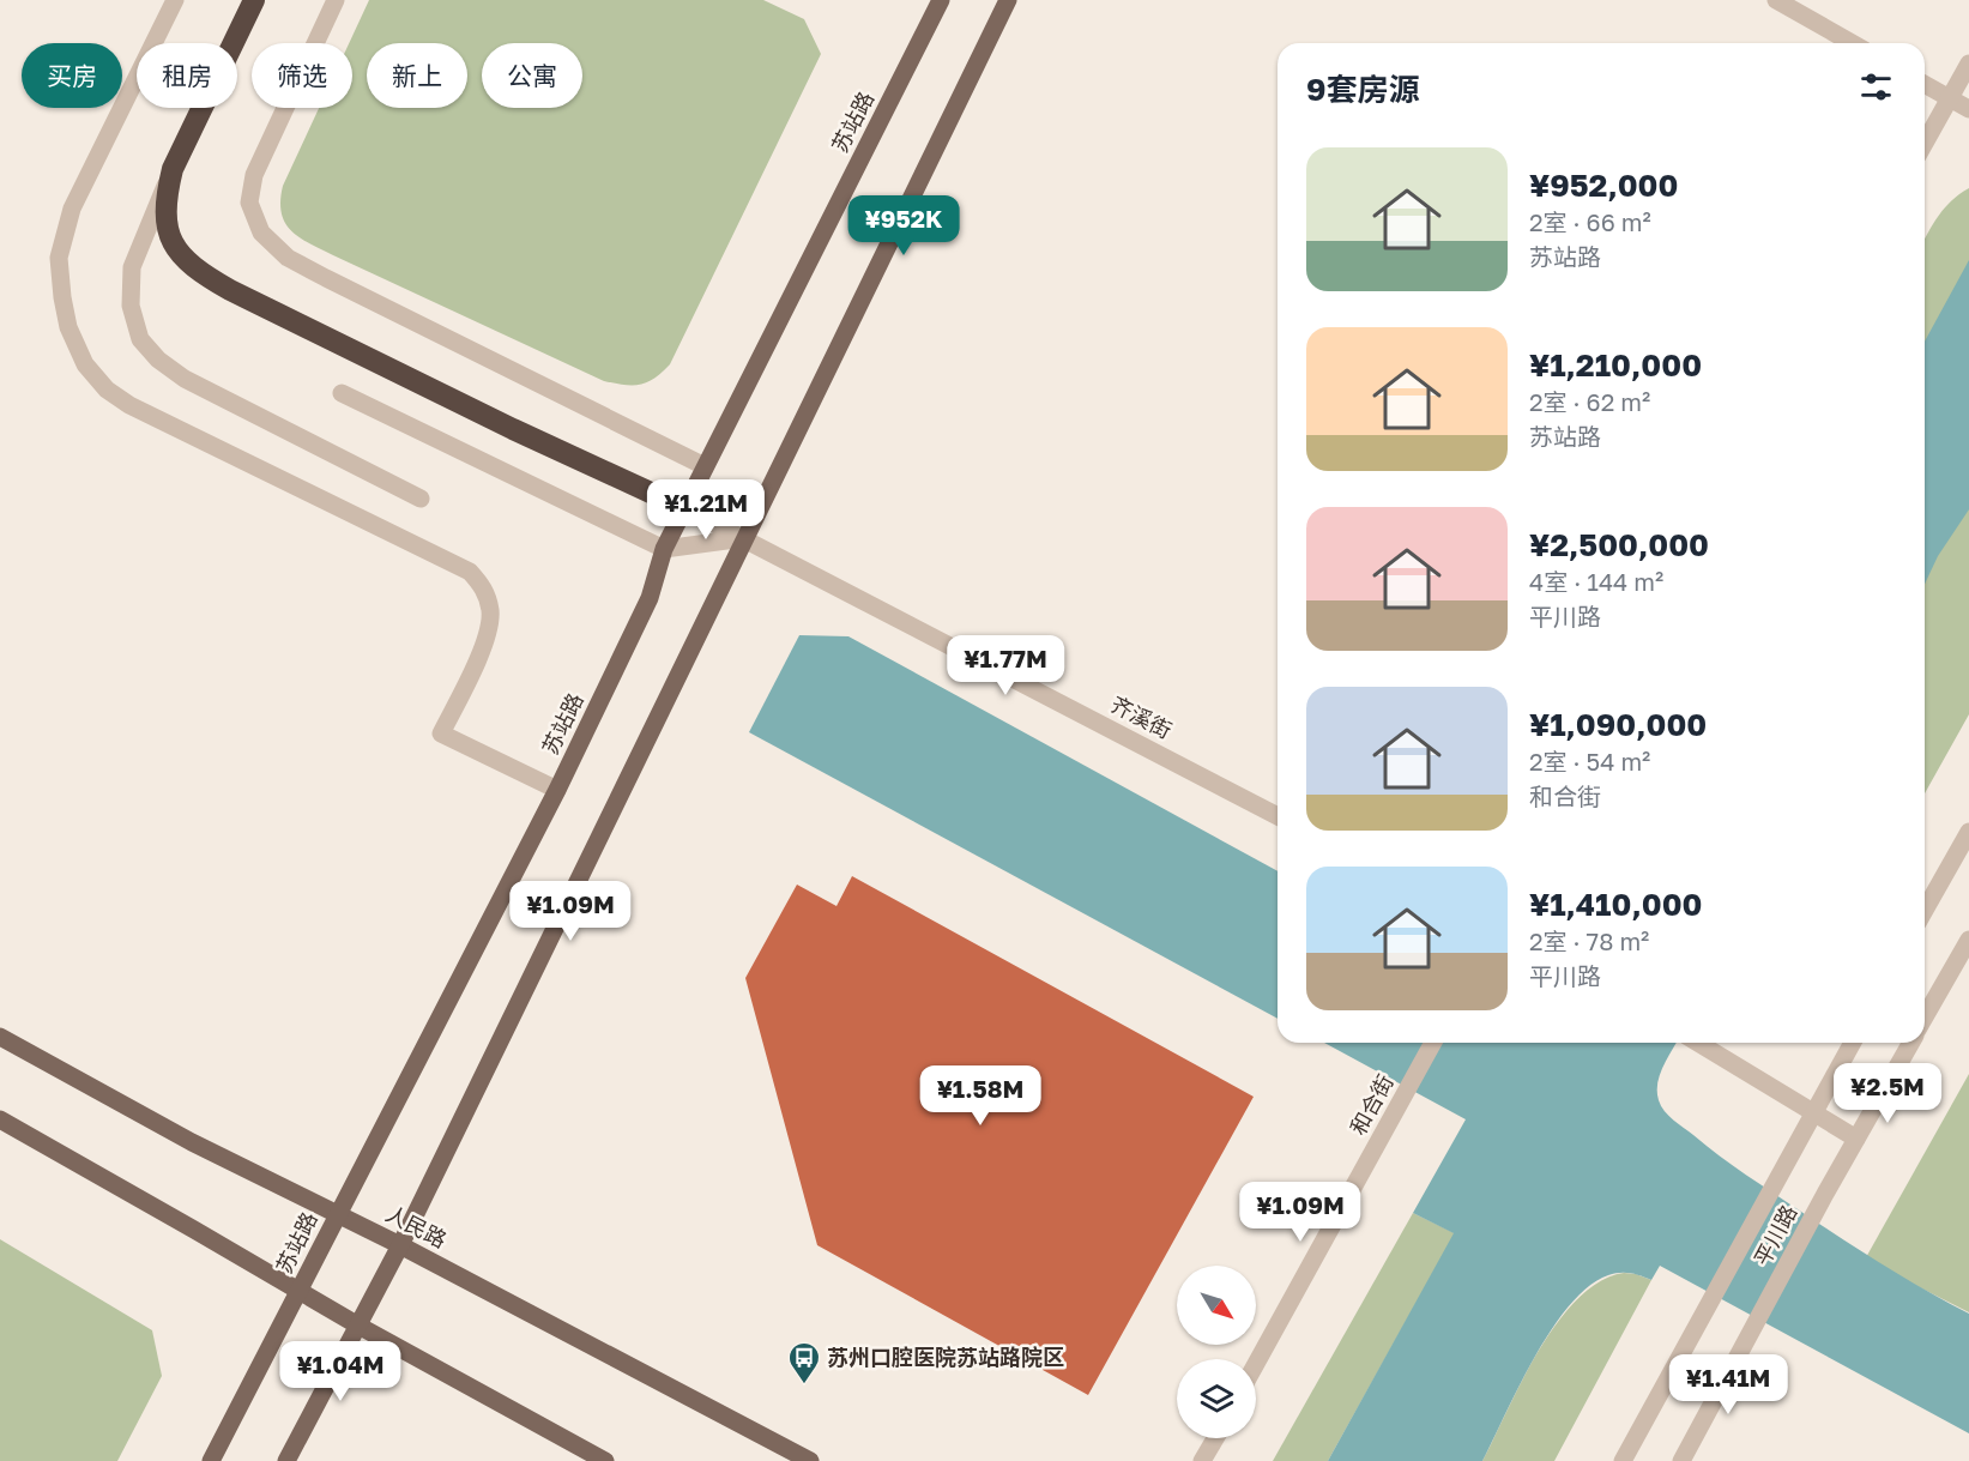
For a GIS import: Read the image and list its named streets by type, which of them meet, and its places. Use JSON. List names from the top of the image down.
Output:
{
  "streets": {
    "main road": ["苏站路", "人民路"],
    "street": ["齐溪街", "和合街", "平川路"]
  },
  "crossings": [
    ["苏站路", "齐溪街"],
    ["苏站路", "人民路"]
  ],
  "places": {
    "bus stop": ["苏州口腔医院苏站路院区"]
  },
  "north": "bottom right",
  "page": {
    "chip": [
      "买房",
      "租房",
      "筛选",
      "新上",
      "公寓"
    ],
    "heading": "9套房源",
    "list": [
      {
        "name": "¥952,000",
        "note": "2室 · 66 m² · 苏站路"
      },
      {
        "name": "¥1,210,000",
        "note": "2室 · 62 m² · 苏站路"
      },
      {
        "name": "¥2,500,000",
        "note": "4室 · 144 m² · 平川路"
      },
      {
        "name": "¥1,090,000",
        "note": "2室 · 54 m² · 和合街"
      },
      {
        "name": "¥1,410,000",
        "note": "2室 · 78 m² · 平川路"
      }
    ],
    "price": [
      "¥952K",
      "¥1.21M",
      "¥1.77M",
      "¥1.09M",
      "¥2.5M",
      "¥1.58M",
      "¥1.09M",
      "¥1.04M",
      "¥1.41M"
    ]
  }
}
